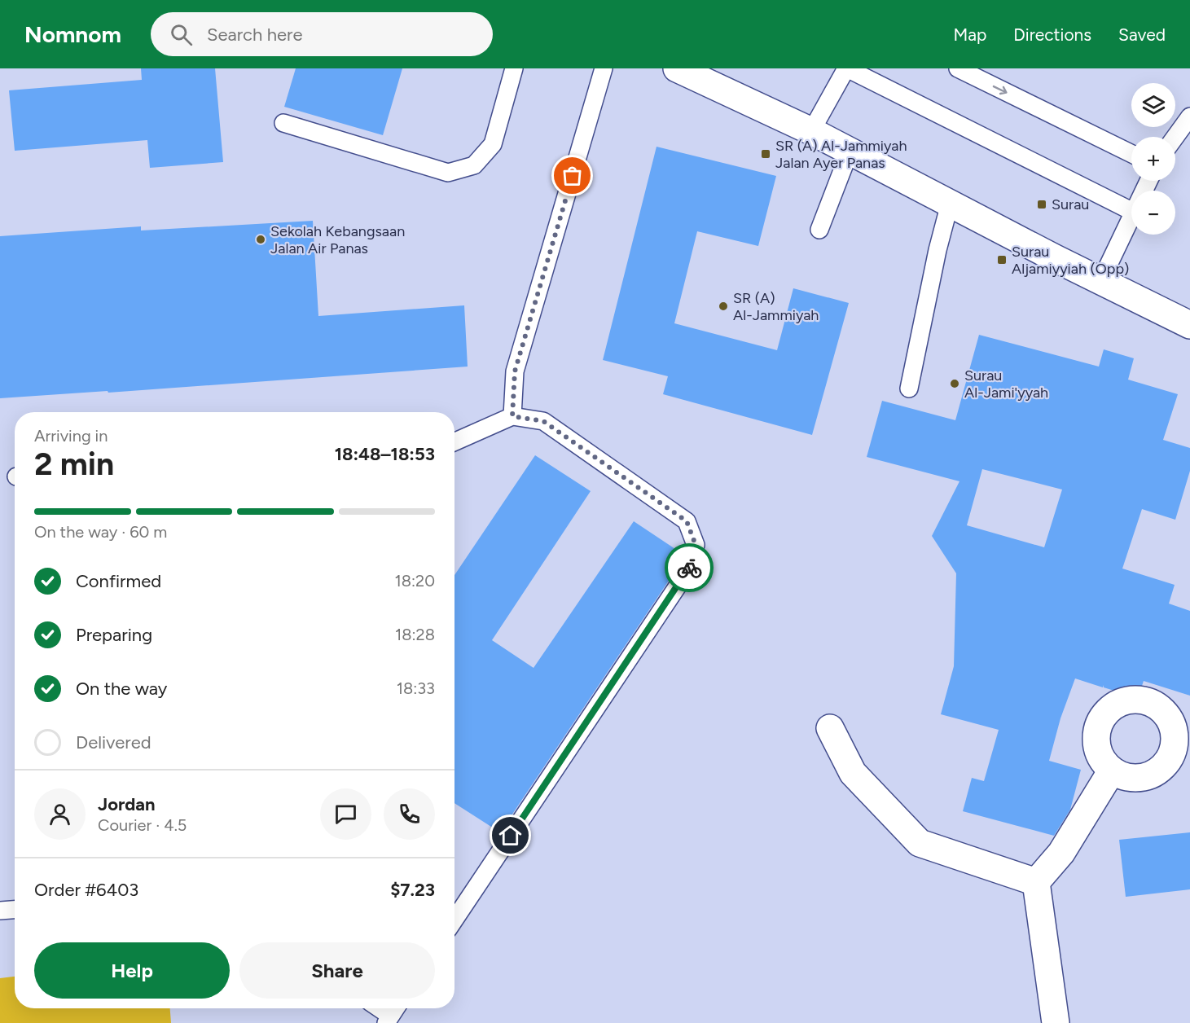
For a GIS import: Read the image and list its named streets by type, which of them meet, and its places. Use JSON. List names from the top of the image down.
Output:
{
  "places": {
    "transit": ["SR (A) Al-Jammiyah Jalan Ayer Panas", "Surau", "Surau Aljamiyyiah (Opp)"],
    "other": ["Sekolah Kebangsaan Jalan Air Panas", "SR (A) Al-Jammiyah", "Surau Al-Jami'yyah"]
  },
  "page": {
    "header": "Nomnom",
    "search": "Search here",
    "nav": ["Map", "Directions", "Saved"],
    "map_buttons": ["+", "−"],
    "heading": ["2 min", "Arriving in", "18:48–18:53"],
    "panel": [
      "Jordan",
      "Courier · 4.5",
      "Order #6403",
      "$7.23"
    ],
    "bar": "On the way · 60 m",
    "list": [
      ["Confirmed", "18:20"],
      ["Preparing", "18:28"],
      ["On the way", "18:33"],
      "Delivered"
    ],
    "buttons": ["Help", "Share"]
  }
}
